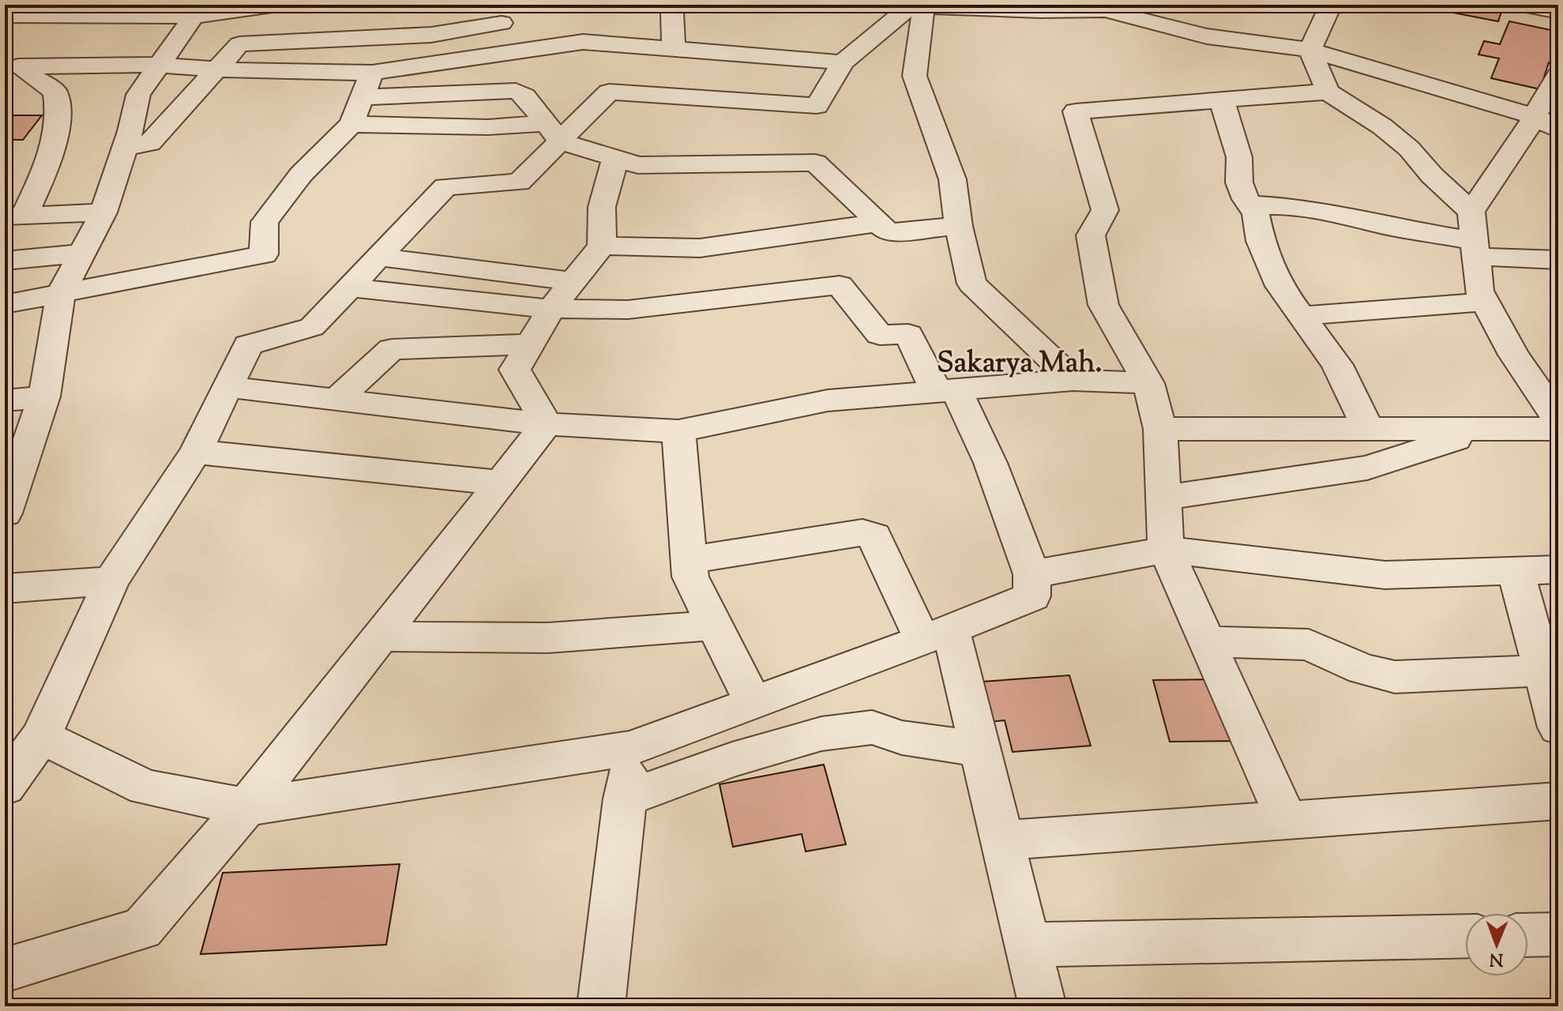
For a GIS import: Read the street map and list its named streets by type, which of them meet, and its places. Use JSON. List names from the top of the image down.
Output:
{
  "districts": ["Sakarya Mah."],
  "north": "bottom"
}
